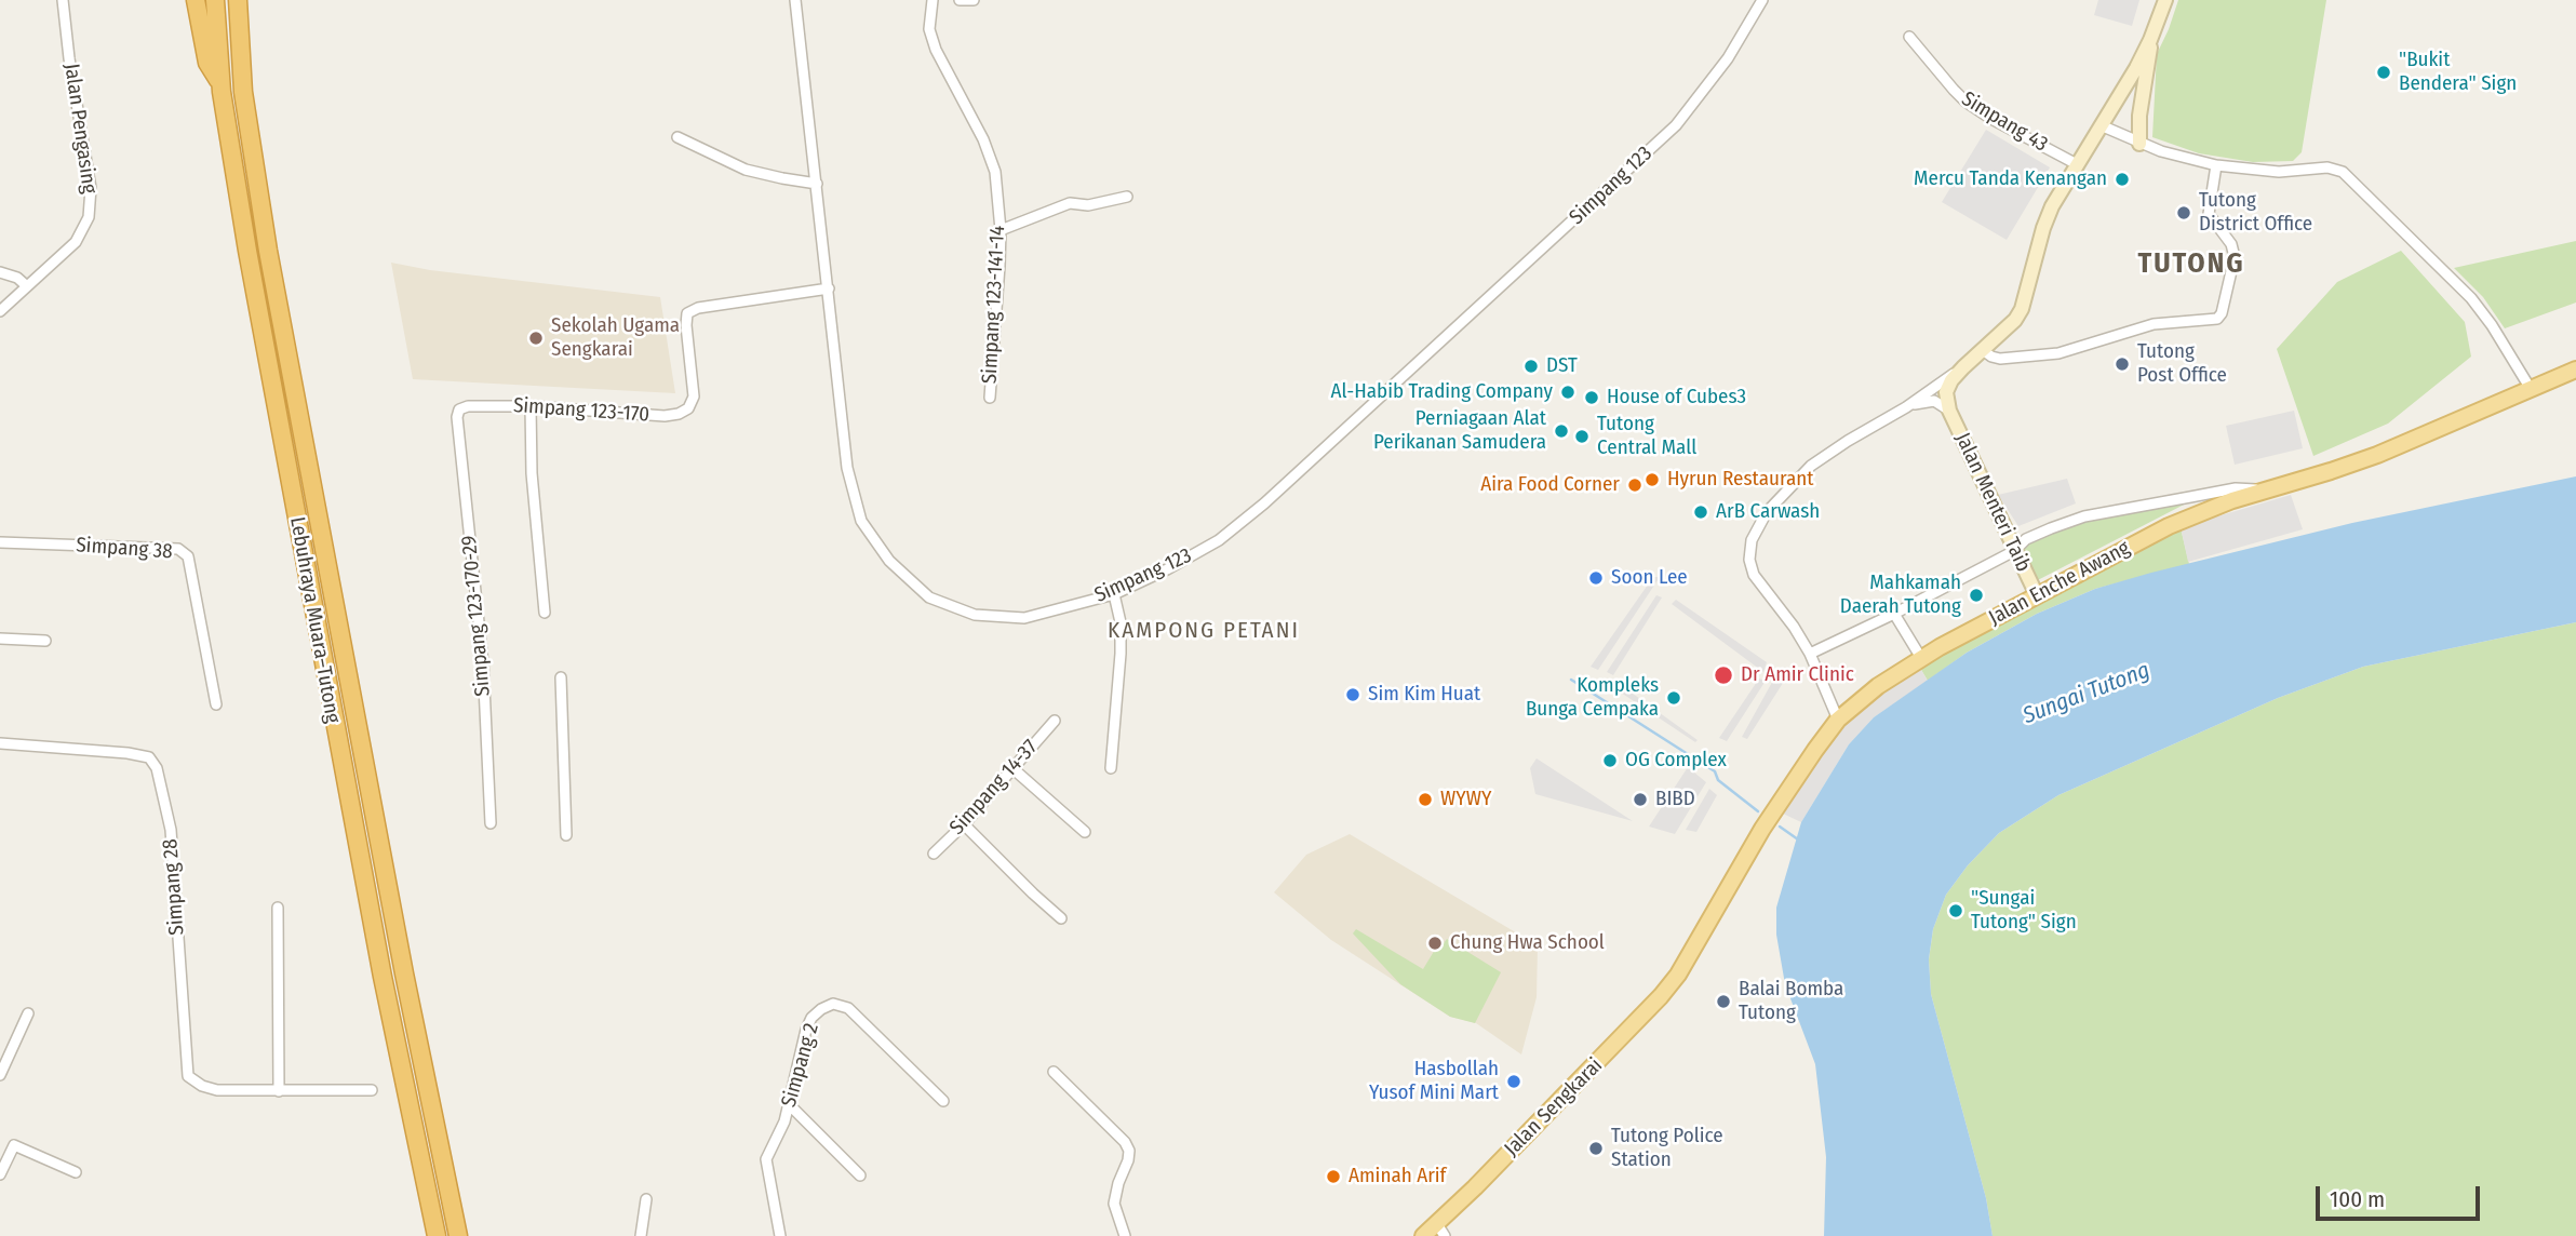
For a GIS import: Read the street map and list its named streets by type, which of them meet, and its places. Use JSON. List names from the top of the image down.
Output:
{
  "streets": {
    "highway": ["Lebuhraya Muara–Tutong"],
    "main road": ["Jalan Enche Awang", "Jalan Sengkarai"],
    "street": [
      "Simpang 43",
      "Jalan Pengasing",
      "Simpang 123",
      "Simpang 123-141-14",
      "Simpang 123-170",
      "Jalan Menteri Taib",
      "Simpang 38",
      "Simpang 123-170-29",
      "Simpang 14-37",
      "Simpang 28",
      "Simpang 2"
    ]
  },
  "crossings": [
    ["Simpang 123", "Simpang 123-170"],
    ["Simpang 123-170", "Simpang 123-170-29"],
    ["Jalan Menteri Taib", "Jalan Enche Awang"],
    ["Jalan Enche Awang", "Jalan Sengkarai"]
  ],
  "districts": ["TUTONG", "KAMPONG PETANI"],
  "water": ["Sungai Tutong"],
  "places": [
    "\"Bukit Bendera\" Sign",
    "Mercu Tanda Kenangan",
    "Tutong District Office",
    "Sekolah Ugama Sengkarai",
    "Tutong Post Office",
    "DST",
    "Al-Habib Trading Company",
    "House of Cubes3",
    "Perniagaan Alat Perikanan Samudera",
    "Tutong Central Mall",
    "Hyrun Restaurant",
    "Aira Food Corner",
    "ArB Carwash",
    "Soon Lee",
    "Mahkamah Daerah Tutong",
    "Dr Amir Clinic",
    "Sim Kim Huat",
    "Kompleks Bunga Cempaka",
    "OG Complex",
    "WYWY",
    "BIBD",
    "\"Sungai Tutong\" Sign",
    "Chung Hwa School",
    "Balai Bomba Tutong",
    "Hasbollah Yusof Mini Mart",
    "Tutong Police Station",
    "Aminah Arif"
  ],
  "scale_bar": "100 m"
}
